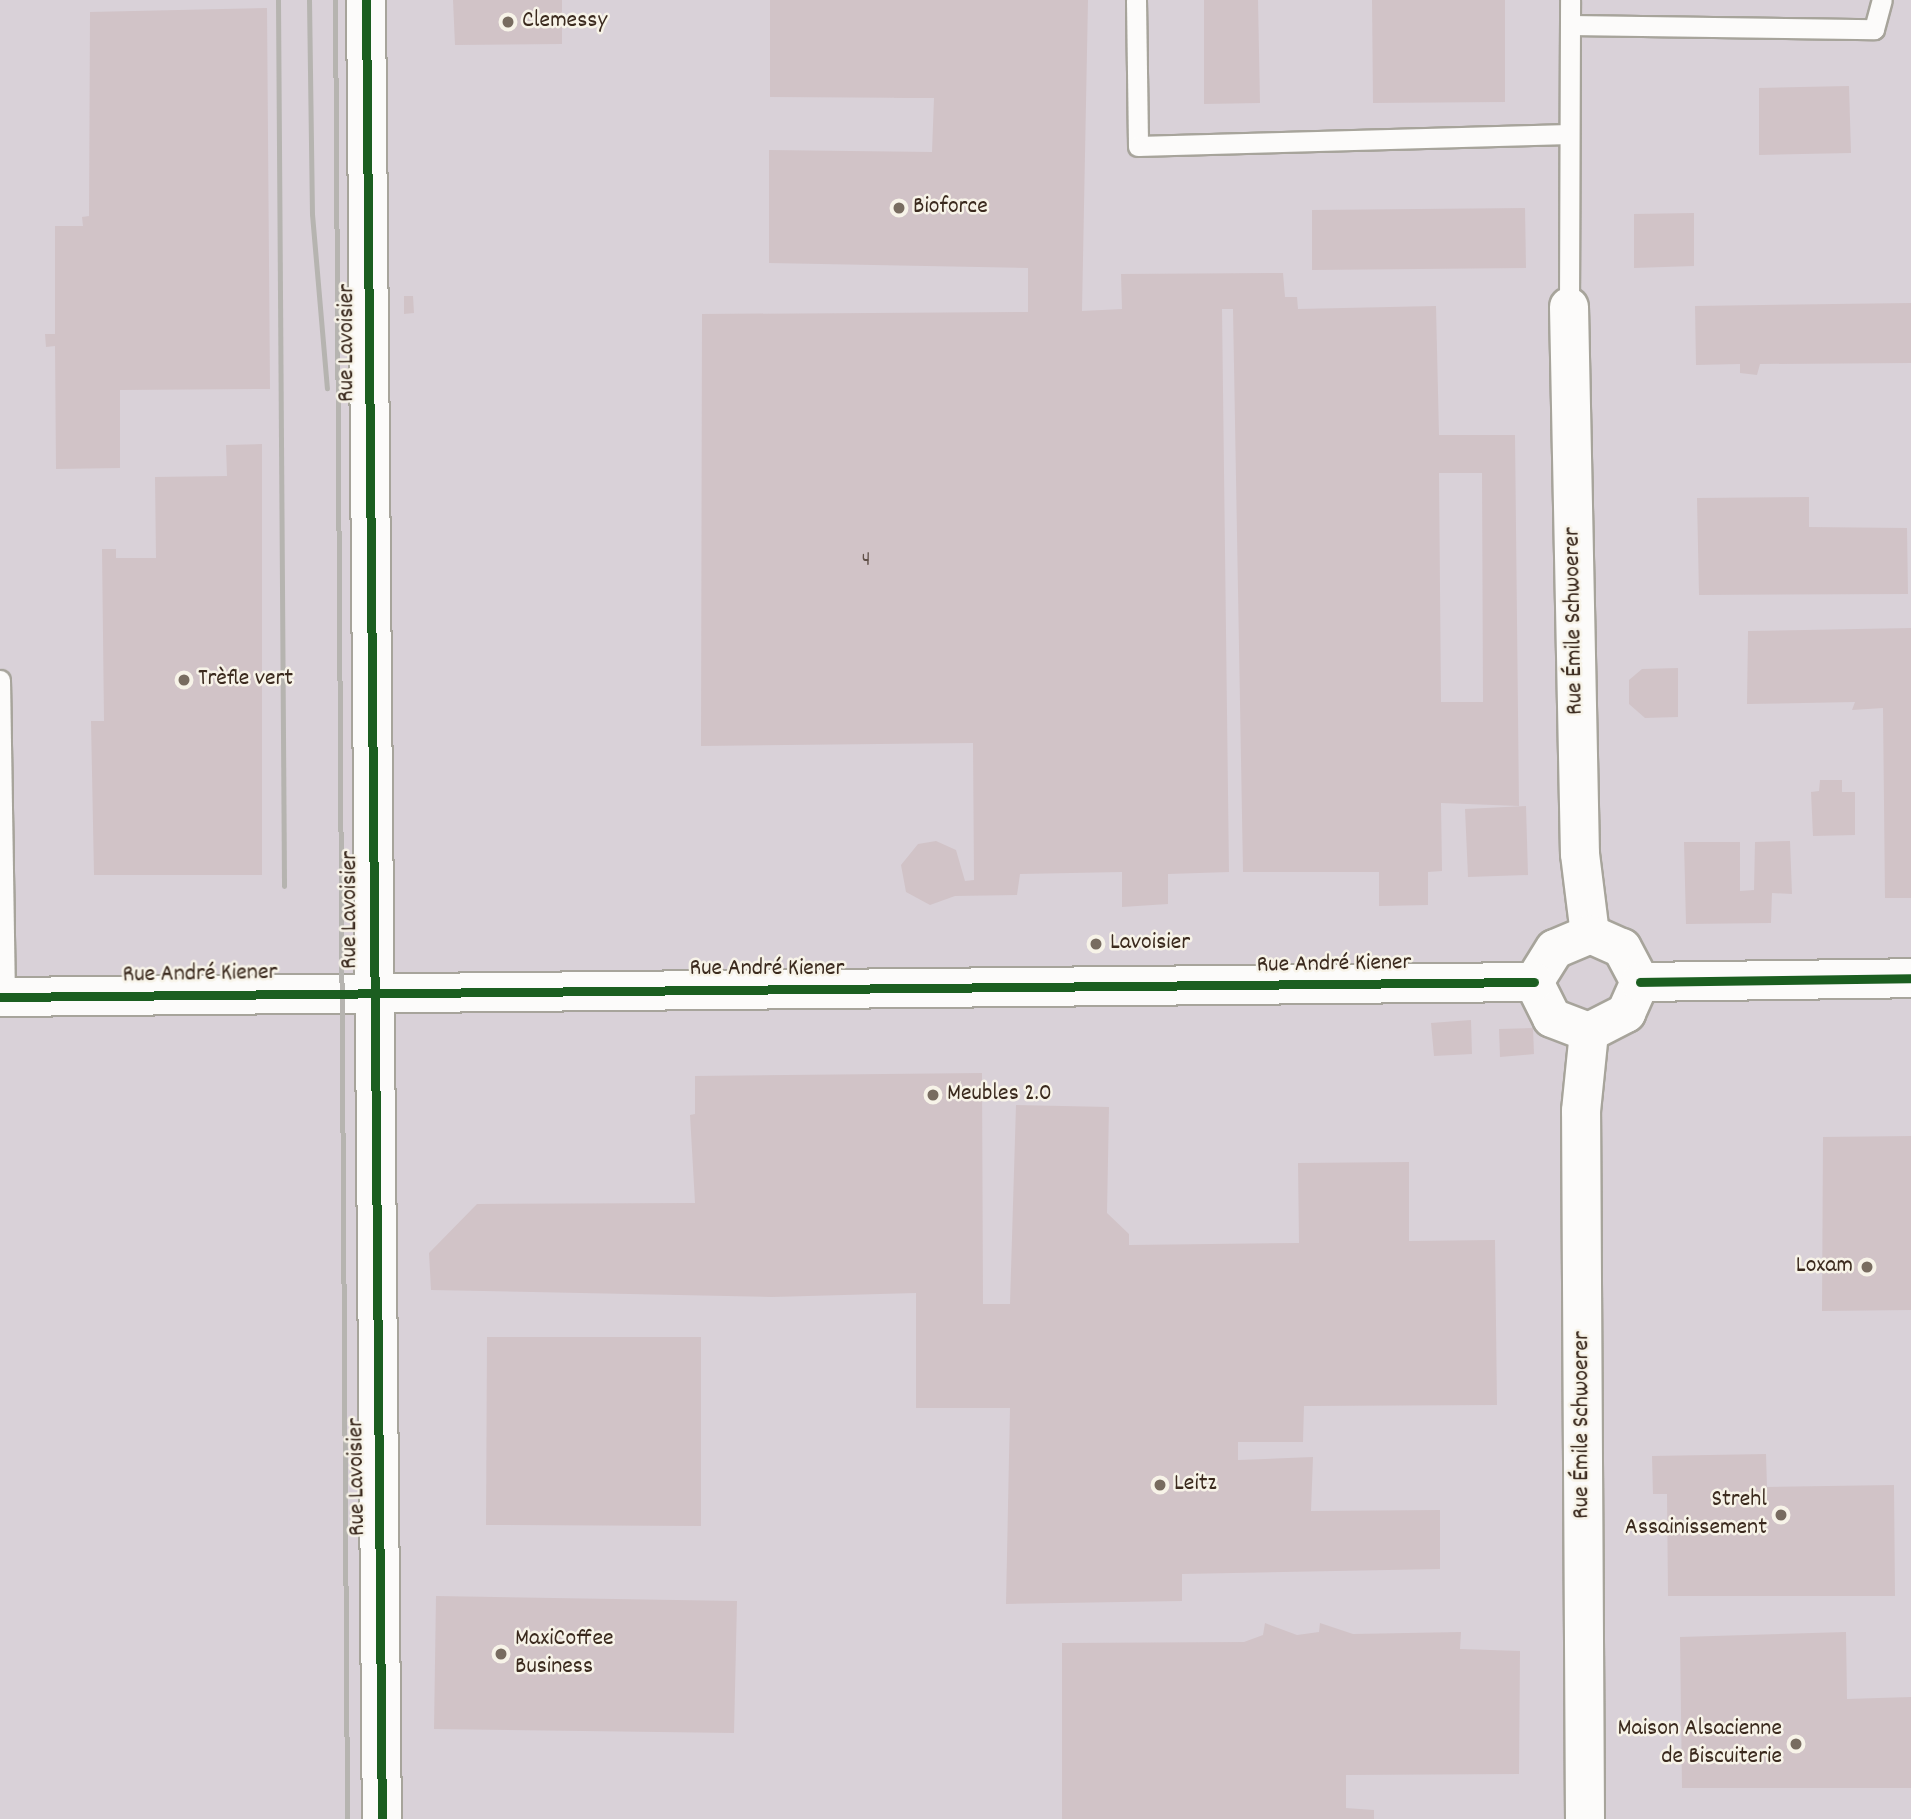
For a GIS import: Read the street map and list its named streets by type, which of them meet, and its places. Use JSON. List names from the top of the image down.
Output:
{
  "streets": {
    "street": ["Rue Lavoisier", "Rue Émile Schwoerer", "Rue André Kiener"]
  },
  "crossings": [
    ["Rue Lavoisier", "Rue André Kiener"],
    ["Rue Émile Schwoerer", "Rue André Kiener"]
  ],
  "places": [
    "Clemessy",
    "Bioforce",
    "Trèfle vert",
    "Lavoisier",
    "Meubles 2.0",
    "Loxam",
    "Leitz",
    "Strehl Assainissement",
    "MaxiCoffee Business",
    "Maison Alsacienne de Biscuiterie"
  ],
  "house_numbers": ["4"]
}
